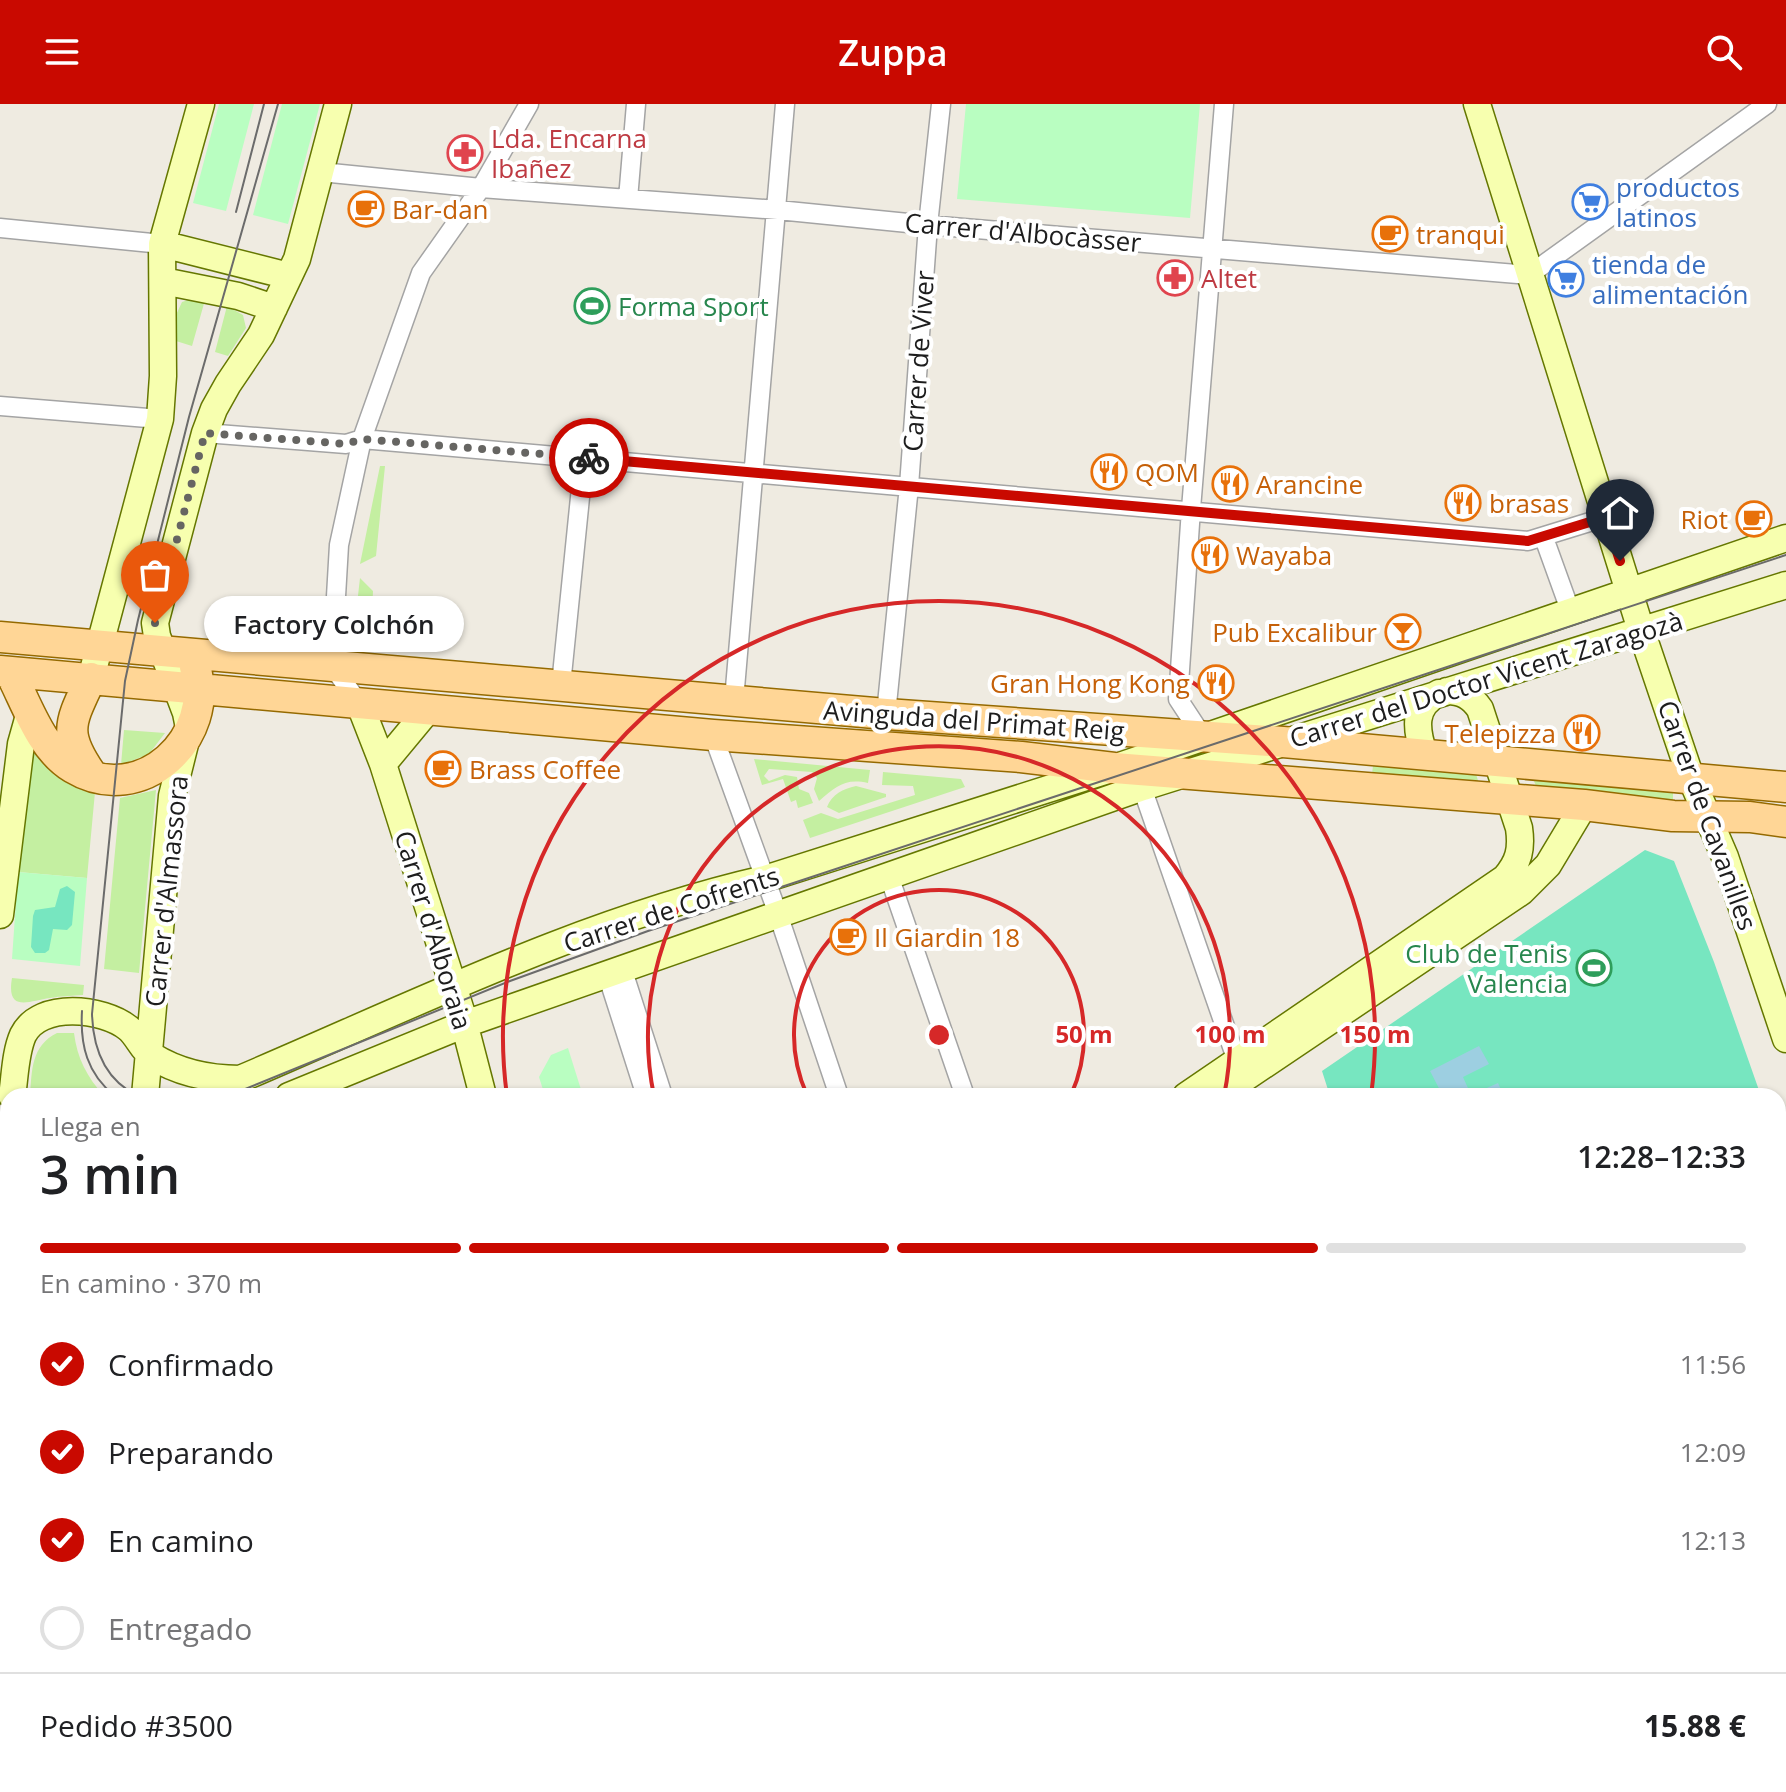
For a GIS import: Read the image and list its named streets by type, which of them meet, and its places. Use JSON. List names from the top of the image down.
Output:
{
  "streets": {
    "main road": ["Avinguda del Primat Reig"],
    "street": [
      "Carrer d'Albocàsser",
      "Carrer de Viver",
      "Carrer del Doctor Vicent Zaragozà",
      "Carrer de Cavanilles",
      "Carrer d'Almassora",
      "Carrer de Cofrents",
      "Carrer d'Alboraia"
    ]
  },
  "crossings": [
    ["Carrer d'Albocàsser", "Carrer de Viver"],
    ["Carrer d'Albocàsser", "Carrer de Cavanilles"],
    ["Carrer de Viver", "Avinguda del Primat Reig"],
    ["Carrer del Doctor Vicent Zaragozà", "Avinguda del Primat Reig"],
    ["Carrer del Doctor Vicent Zaragozà", "Carrer de Cavanilles"],
    ["Carrer del Doctor Vicent Zaragozà", "Carrer de Cofrents"],
    ["Avinguda del Primat Reig", "Carrer de Cavanilles"],
    ["Avinguda del Primat Reig", "Carrer d'Almassora"],
    ["Avinguda del Primat Reig", "Carrer de Cofrents"],
    ["Avinguda del Primat Reig", "Carrer d'Alboraia"],
    ["Carrer d'Almassora", "Carrer de Cofrents"],
    ["Carrer de Cofrents", "Carrer d'Alboraia"]
  ],
  "places": {
    "pharmacy": ["Lda. Encarna Ibañez", "Altet"],
    "supermarket": ["productos latinos", "tienda de alimentación"],
    "cafe": [
      "Bar-dan",
      "tranqui",
      "Riot",
      "Brass Coffee",
      "Il Giardin 18"
    ],
    "sports": ["Forma Sport", "Club de Tenis Valencia"],
    "restaurant": [
      "QOM",
      "Arancine",
      "brasas",
      "Wayaba",
      "Gran Hong Kong",
      "Telepizza"
    ],
    "other": ["Factory Colchón"],
    "bar": ["Pub Excalibur"]
  },
  "page": {
    "header": "Zuppa",
    "bubble": "Factory Colchón",
    "heading": ["3 min", "Llega en", "12:28–12:33"],
    "panel": ["Pedido #3500", "15.88 €"],
    "bar": "En camino · 370 m",
    "list": [
      ["Confirmado", "11:56"],
      ["Preparando", "12:09"],
      ["En camino", "12:13"],
      "Entregado"
    ]
  },
  "rings": ["50 m", "100 m", "150 m"]
}
